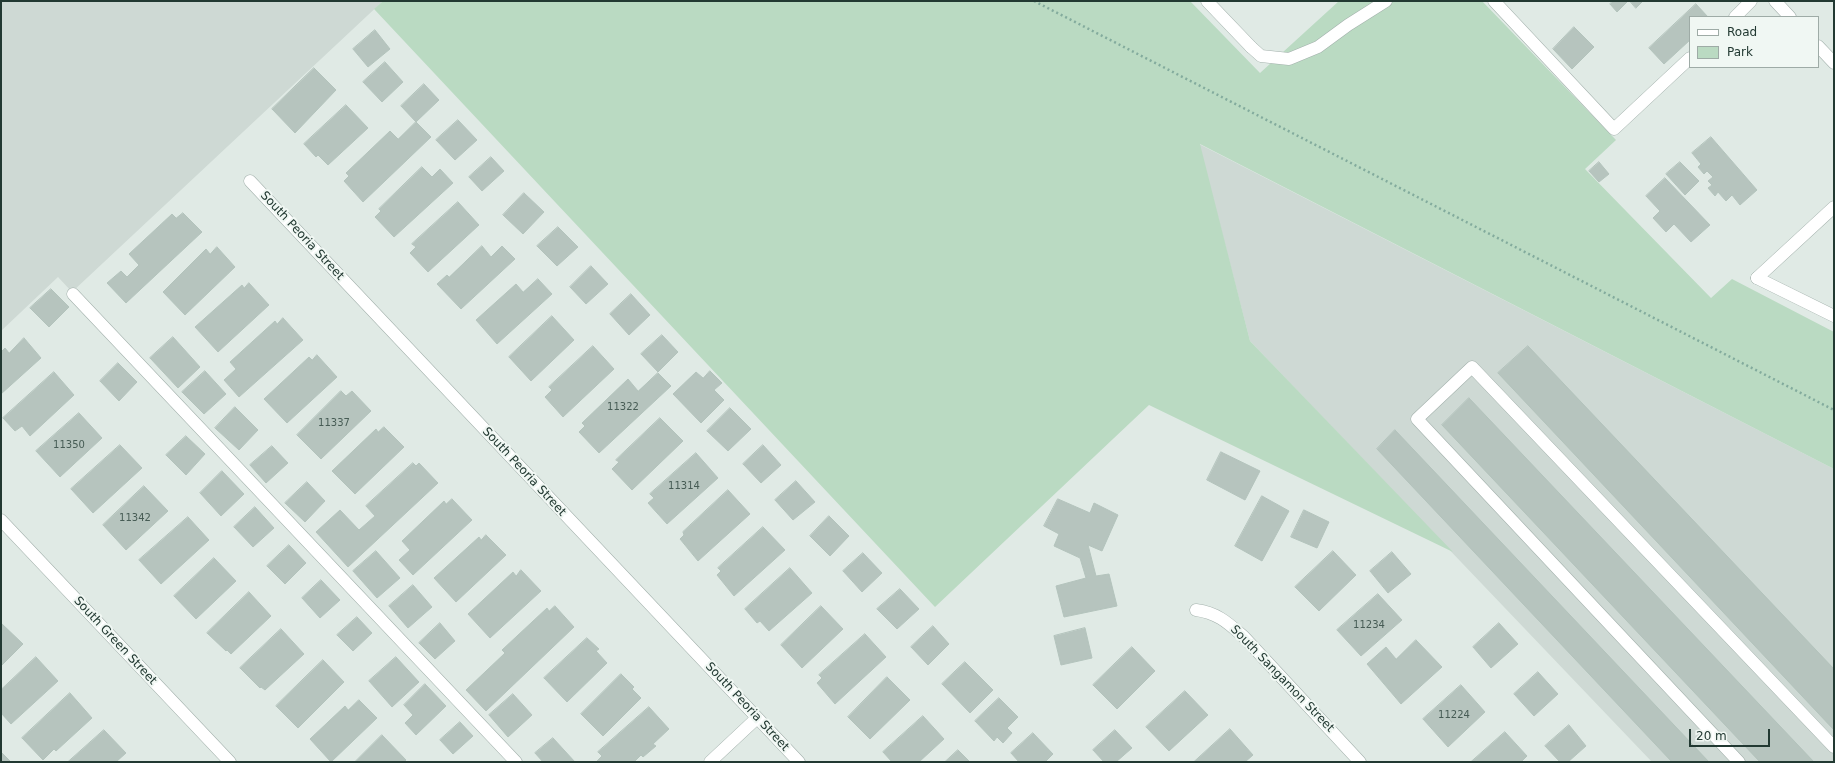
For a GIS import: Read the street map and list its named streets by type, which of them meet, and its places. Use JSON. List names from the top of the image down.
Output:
{
  "streets": {
    "street": ["South Peoria Street", "South Green Street", "South Sangamon Street"]
  },
  "house_numbers": [
    "11322",
    "11337",
    "11350",
    "11314",
    "11342",
    "11234",
    "11224"
  ],
  "legend": ["Road", "Park"],
  "scale_bar": "20 m"
}
